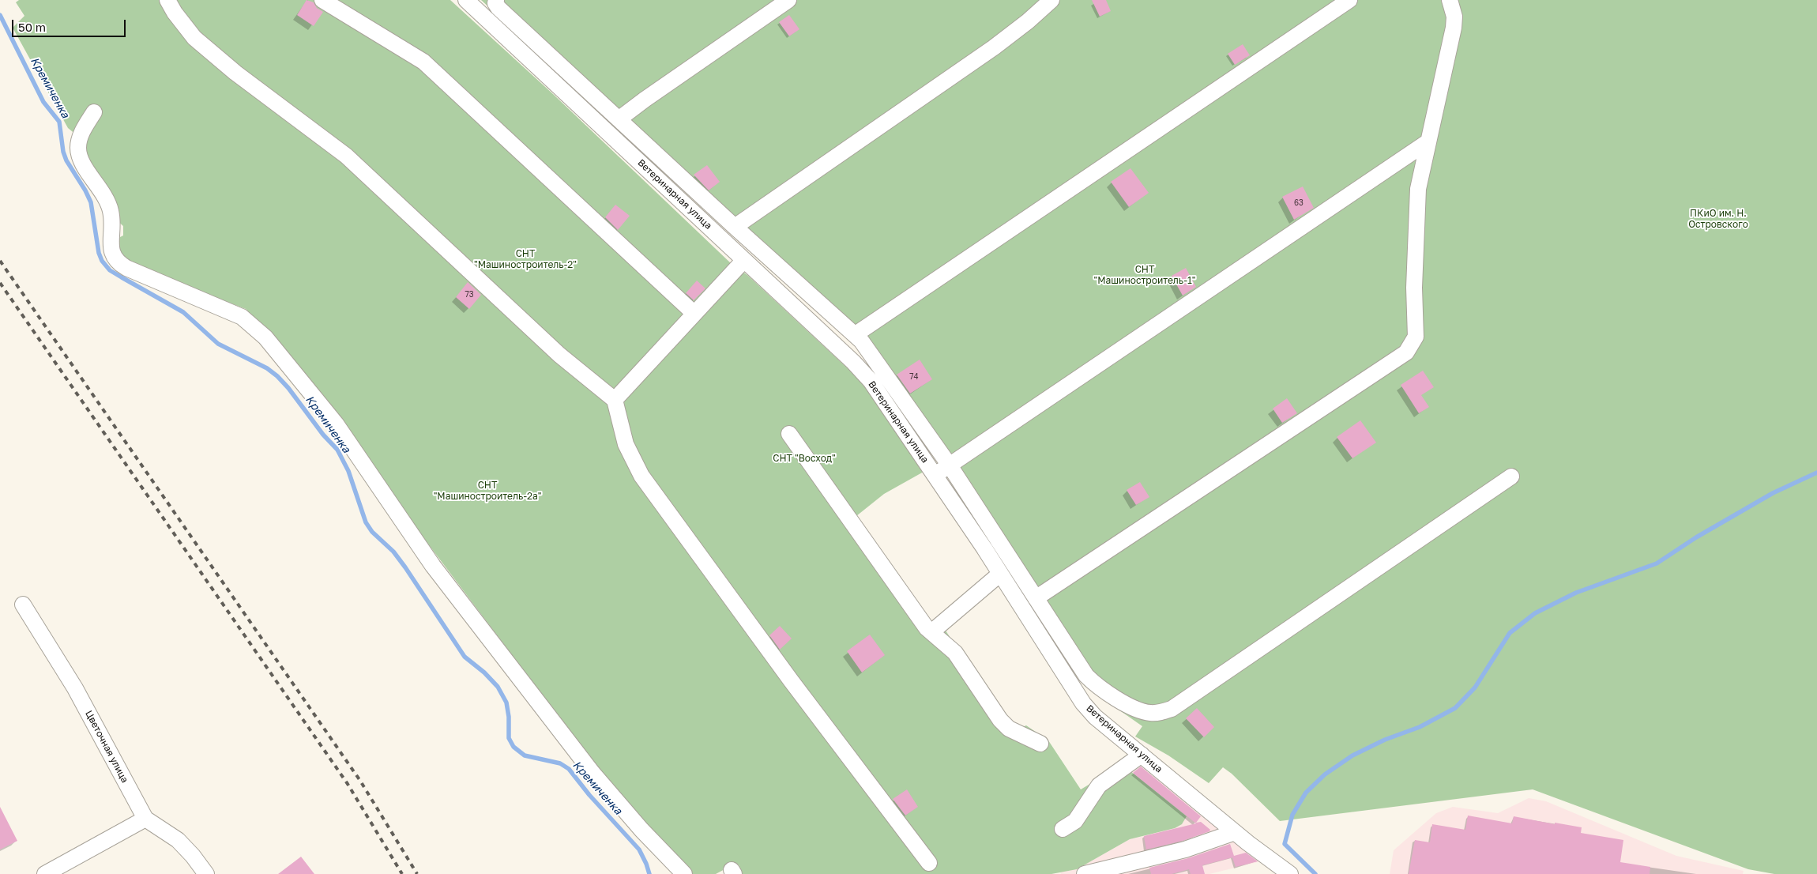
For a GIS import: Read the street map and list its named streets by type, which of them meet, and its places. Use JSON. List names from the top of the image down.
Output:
{
  "streets": {
    "street": ["Ветеринарная улица", "Цветочная улица"]
  },
  "water": ["Кремиченка"],
  "parks": [
    "ПКиО им. Н. Островского",
    "СНТ \"Машиностроитель-2\"",
    "СНТ \"Машиностроитель-1\"",
    "СНТ \"Восход\"",
    "СНТ \"Машиностроитель-2а\""
  ],
  "house_numbers": ["63", "73", "74"],
  "scale_bar": "50 m"
}
